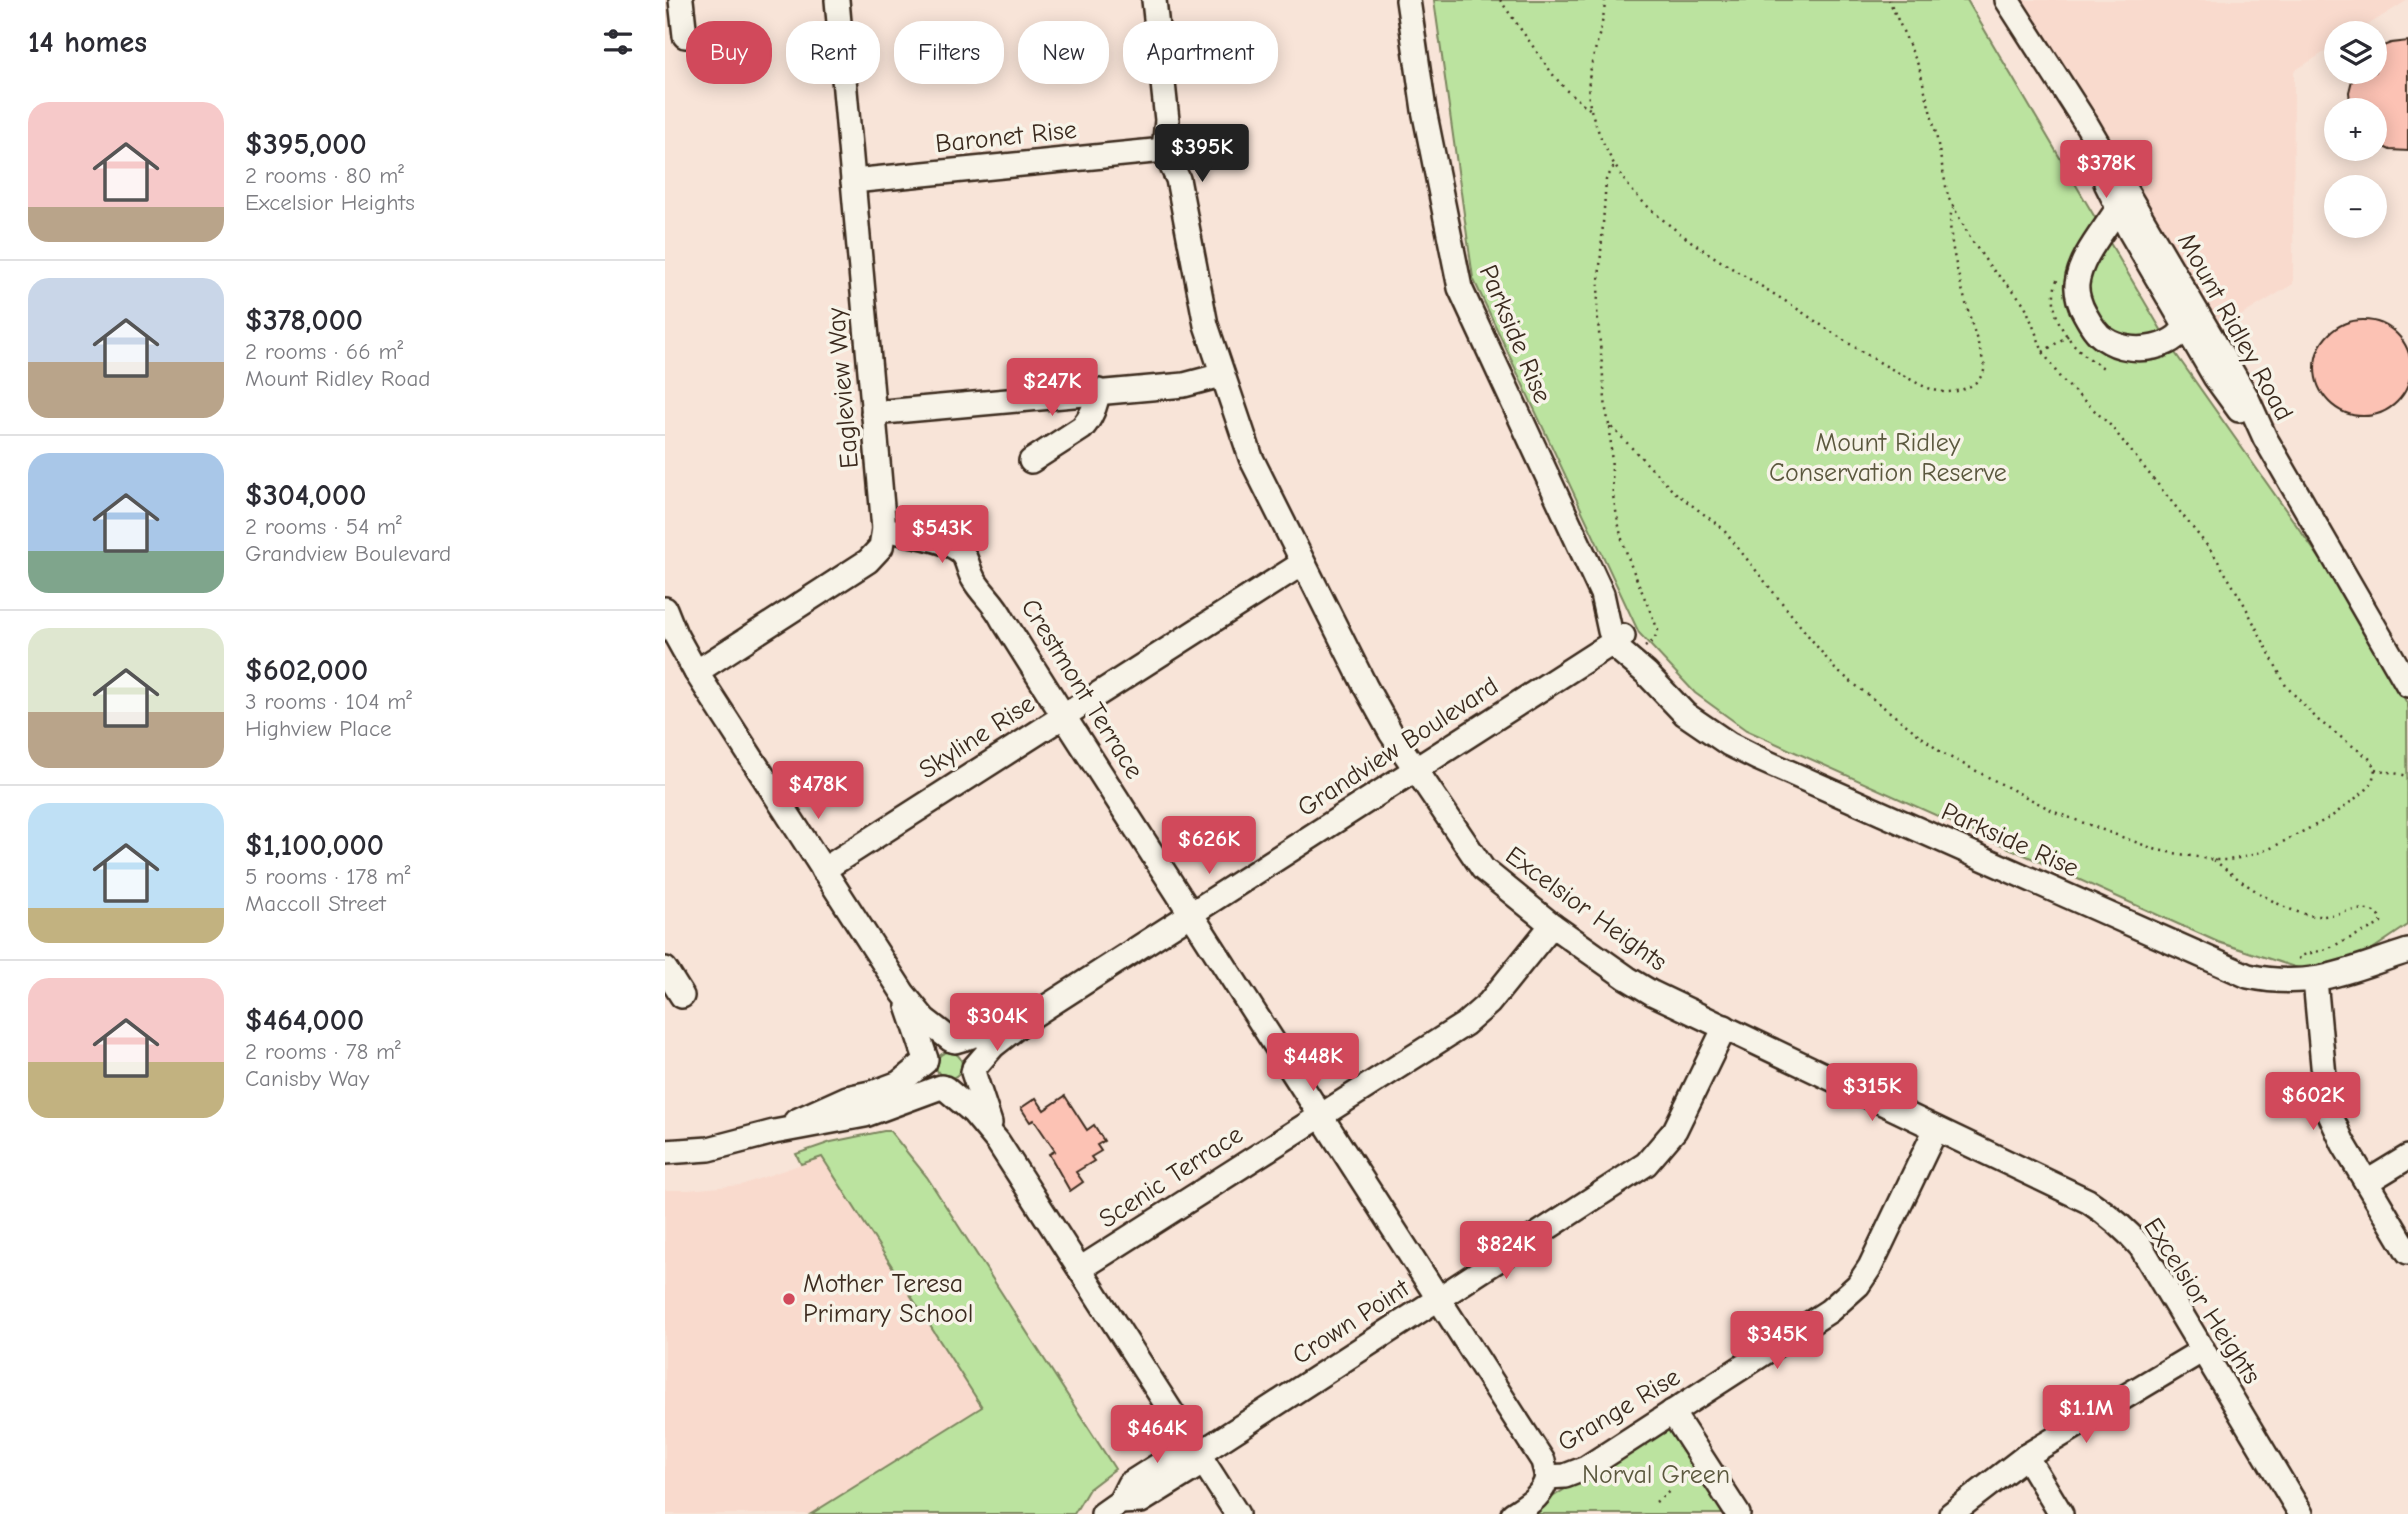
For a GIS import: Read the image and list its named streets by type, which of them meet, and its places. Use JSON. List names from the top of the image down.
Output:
{
  "streets": {
    "street": [
      "Baronet Rise",
      "Mount Ridley Road",
      "Parkside Rise",
      "Eagleview Way",
      "Crestmont Terrace",
      "Skyline Rise",
      "Grandview Boulevard",
      "Excelsior Heights",
      "Scenic Terrace",
      "Crown Point",
      "Grange Rise"
    ]
  },
  "crossings": [
    ["Baronet Rise", "Eagleview Way"],
    ["Baronet Rise", "Excelsior Heights"],
    ["Parkside Rise", "Grandview Boulevard"],
    ["Eagleview Way", "Crestmont Terrace"],
    ["Crestmont Terrace", "Skyline Rise"],
    ["Crestmont Terrace", "Grandview Boulevard"],
    ["Crestmont Terrace", "Scenic Terrace"],
    ["Crestmont Terrace", "Crown Point"],
    ["Crestmont Terrace", "Grange Rise"],
    ["Skyline Rise", "Excelsior Heights"],
    ["Grandview Boulevard", "Excelsior Heights"],
    ["Excelsior Heights", "Scenic Terrace"],
    ["Excelsior Heights", "Crown Point"],
    ["Excelsior Heights", "Grange Rise"]
  ],
  "parks": ["Mount Ridley Conservation Reserve", "Norval Green"],
  "places": ["Mother Teresa Primary School"],
  "page": {
    "heading": "14 homes",
    "map_buttons": ["+", "−"],
    "chip": [
      "Buy",
      "Rent",
      "Filters",
      "New",
      "Apartment"
    ],
    "list": [
      {
        "name": "$395,000",
        "note": "2 rooms · 80 m² · Excelsior Heights"
      },
      {
        "name": "$378,000",
        "note": "2 rooms · 66 m² · Mount Ridley Road"
      },
      {
        "name": "$304,000",
        "note": "2 rooms · 54 m² · Grandview Boulevard"
      },
      {
        "name": "$602,000",
        "note": "3 rooms · 104 m² · Highview Place"
      },
      {
        "name": "$1,100,000",
        "note": "5 rooms · 178 m² · Maccoll Street"
      },
      {
        "name": "$464,000",
        "note": "2 rooms · 78 m² · Canisby Way"
      }
    ],
    "price": [
      "$395K",
      "$378K",
      "$247K",
      "$543K",
      "$478K",
      "$626K",
      "$304K",
      "$448K",
      "$315K",
      "$602K",
      "$824K",
      "$345K",
      "$1.1M",
      "$464K"
    ]
  }
}
